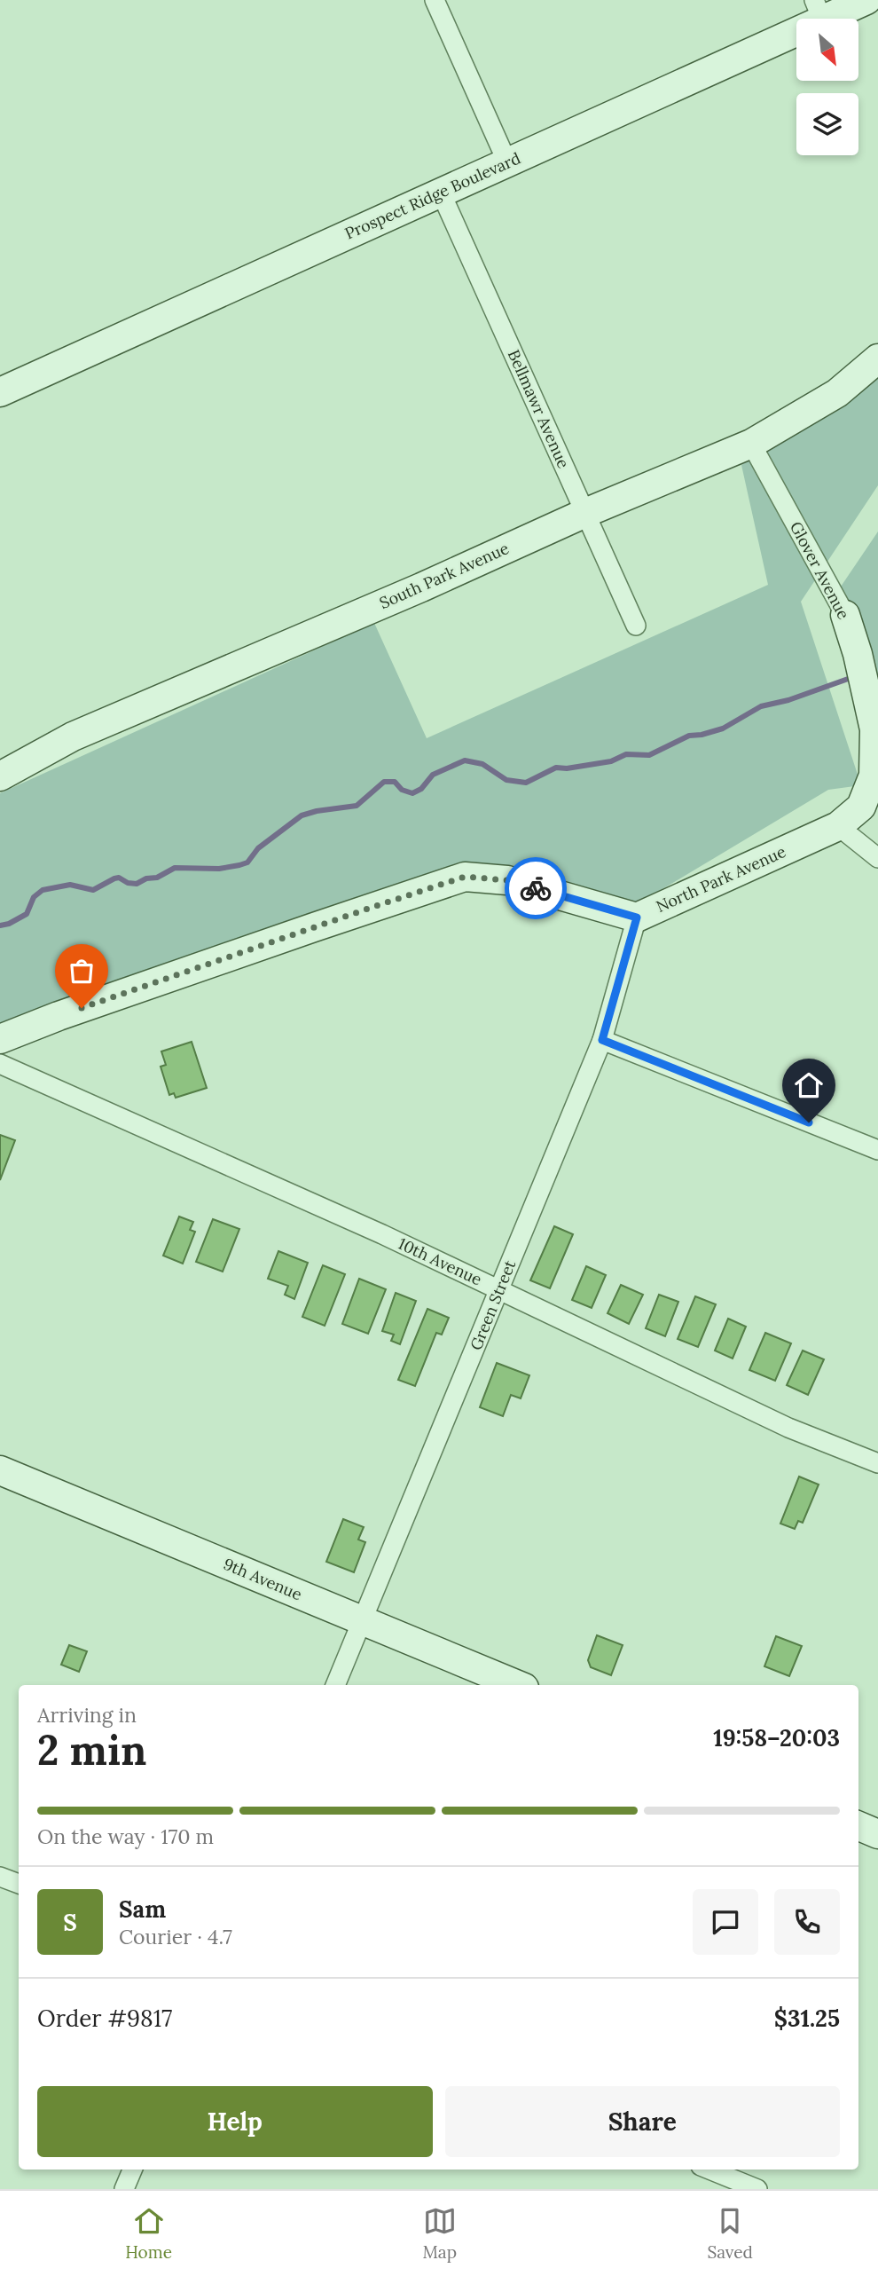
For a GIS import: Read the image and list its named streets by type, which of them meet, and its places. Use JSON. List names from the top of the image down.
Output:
{
  "streets": {
    "street": [
      "Prospect Ridge Boulevard",
      "Bellmawr Avenue",
      "Glover Avenue",
      "South Park Avenue",
      "North Park Avenue",
      "10th Avenue",
      "Green Street",
      "9th Avenue"
    ]
  },
  "crossings": [
    ["Prospect Ridge Boulevard", "Bellmawr Avenue"],
    ["Bellmawr Avenue", "South Park Avenue"],
    ["Glover Avenue", "South Park Avenue"],
    ["Glover Avenue", "North Park Avenue"],
    ["North Park Avenue", "Green Street"],
    ["10th Avenue", "Green Street"],
    ["Green Street", "9th Avenue"]
  ],
  "north": "bottom right",
  "page": {
    "heading": ["2 min", "Arriving in", "19:58–20:03"],
    "panel": [
      "Sam",
      "Courier · 4.7",
      "Order #9817",
      "$31.25"
    ],
    "bar": "On the way · 170 m",
    "round": "S",
    "buttons": ["Help", "Share"],
    "tabs": ["Home", "Map", "Saved"]
  }
}
